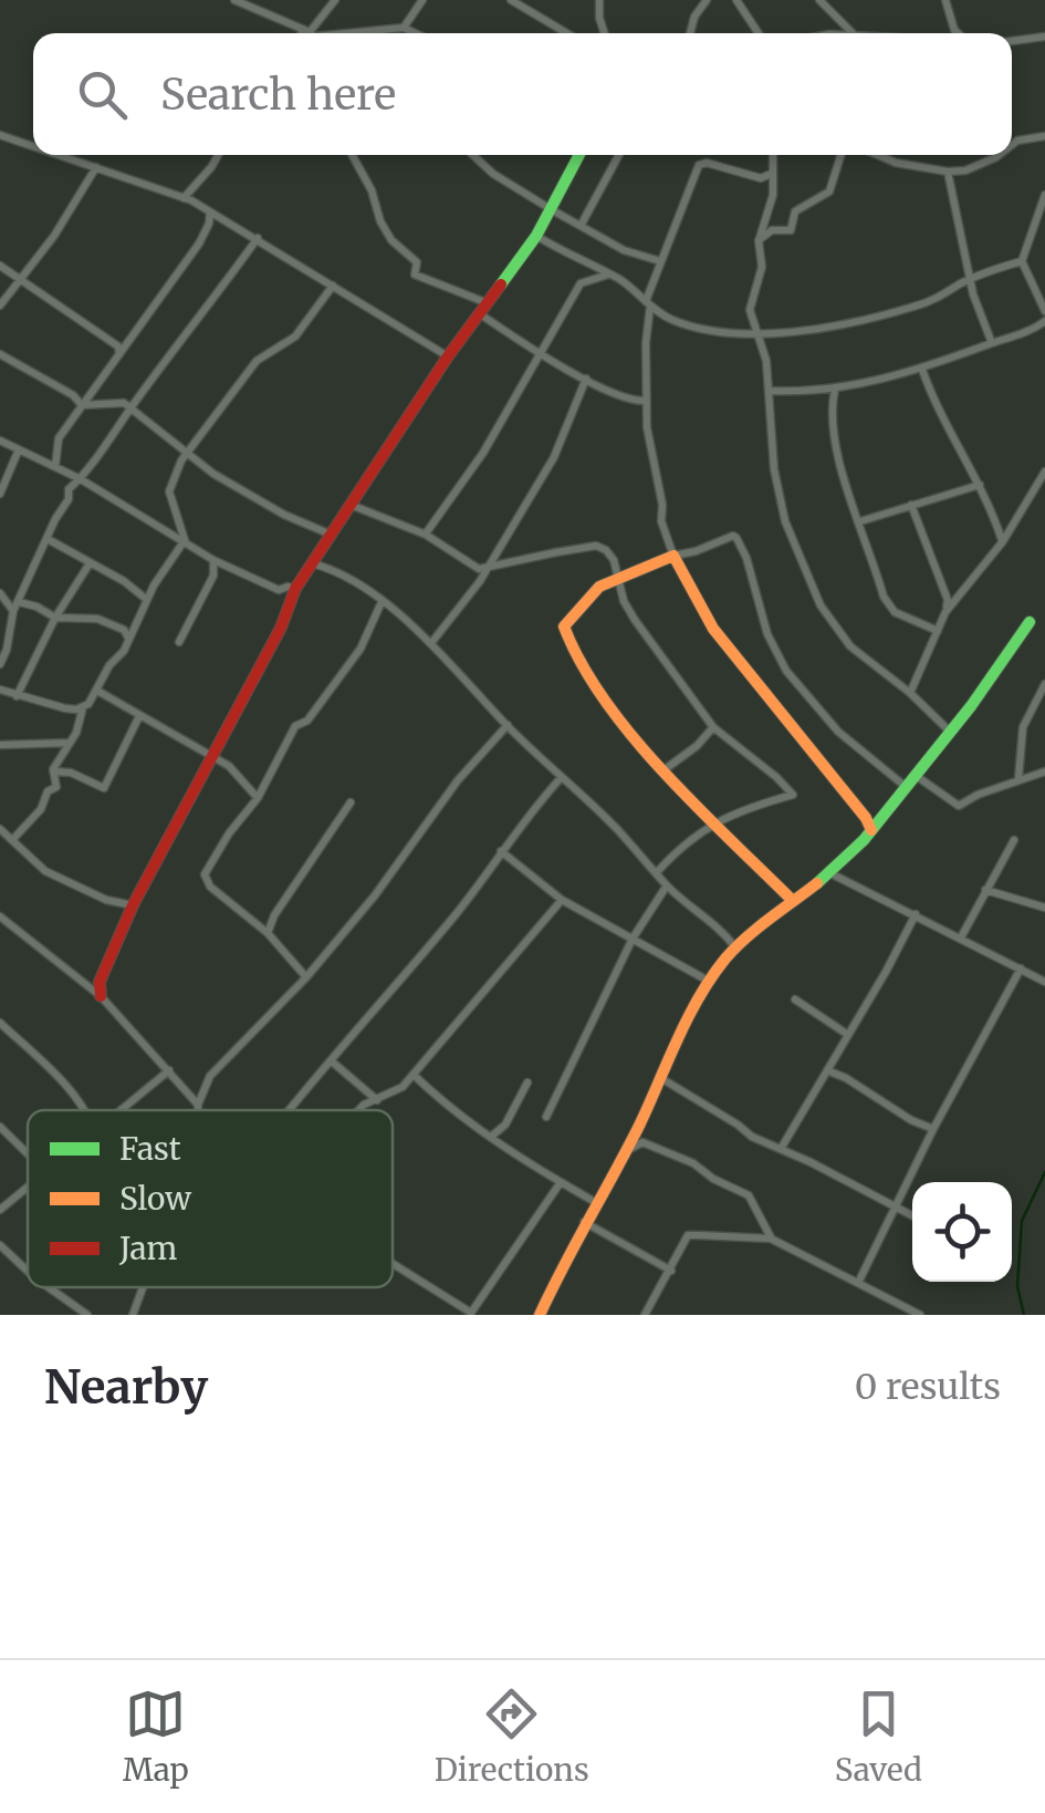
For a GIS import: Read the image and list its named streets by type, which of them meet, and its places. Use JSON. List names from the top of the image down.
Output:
{
  "legend": ["Fast", "Slow", "Jam"],
  "page": {
    "search": "Search here",
    "heading": ["Nearby", "0 results"],
    "nav": ["Map", "Directions", "Saved"]
  }
}
